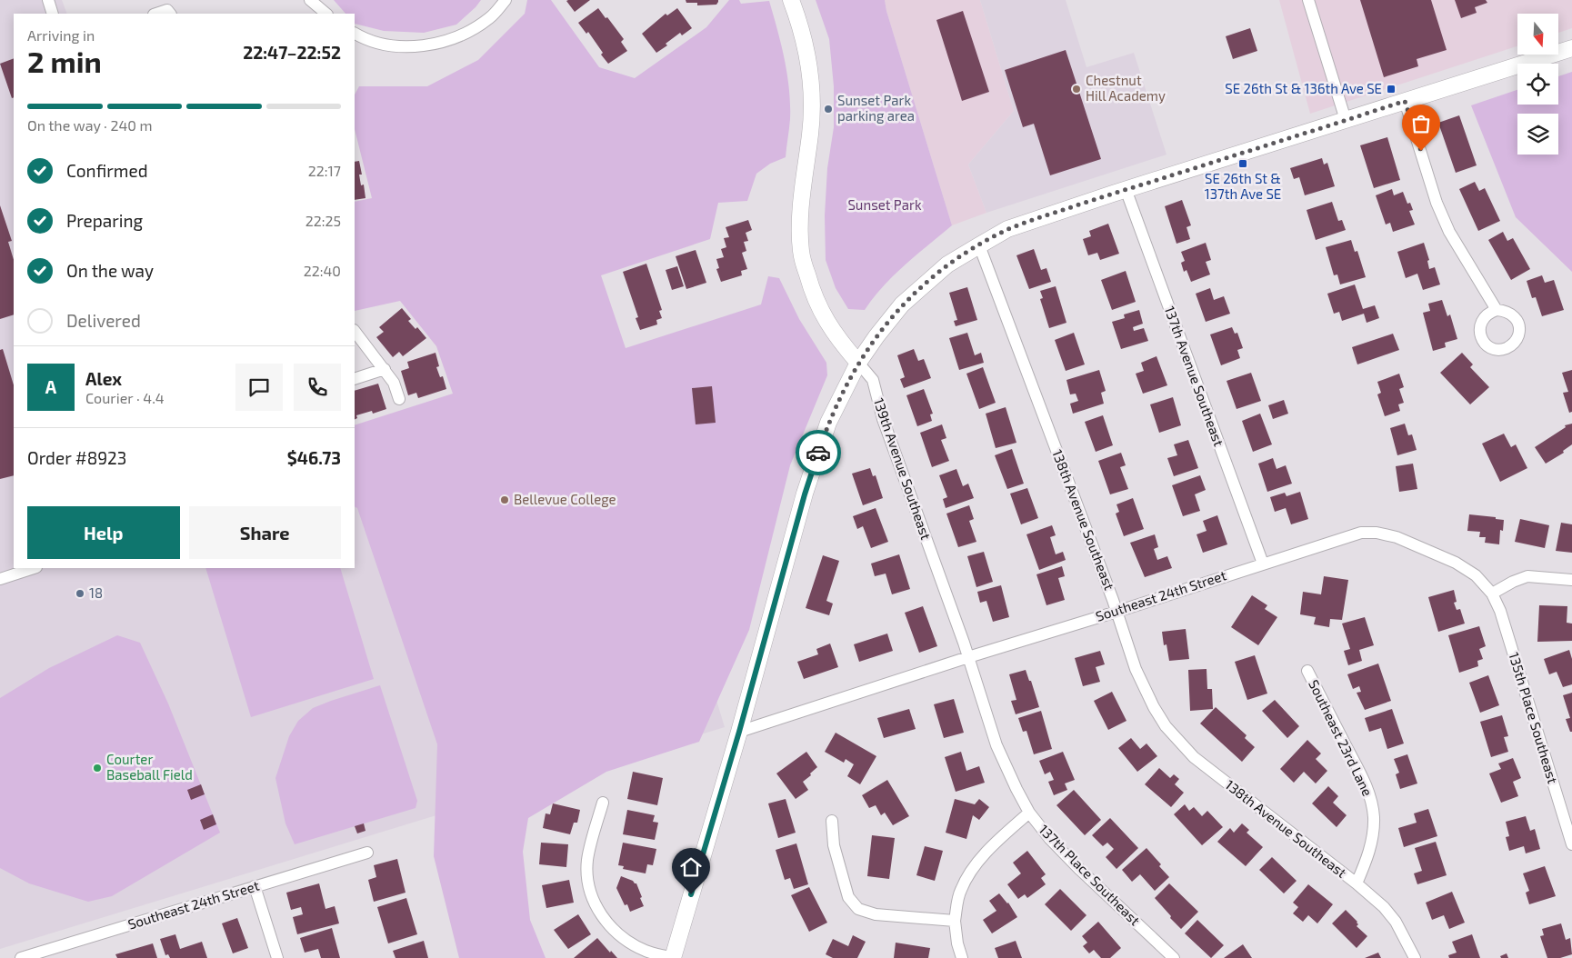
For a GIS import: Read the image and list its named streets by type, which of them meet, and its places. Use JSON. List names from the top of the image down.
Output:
{
  "streets": {
    "street": [
      "137th Avenue Southeast",
      "139th Avenue Southeast",
      "138th Avenue Southeast",
      "Southeast 24th Street",
      "135th Place Southeast",
      "Southeast 23rd Lane",
      "137th Place Southeast"
    ]
  },
  "crossings": [
    ["137th Avenue Southeast", "Southeast 24th Street"],
    ["139th Avenue Southeast", "Southeast 24th Street"],
    ["139th Avenue Southeast", "137th Place Southeast"],
    ["138th Avenue Southeast", "Southeast 24th Street"],
    ["138th Avenue Southeast", "Southeast 23rd Lane"],
    ["Southeast 24th Street", "135th Place Southeast"],
    ["Southeast 24th Street", "137th Place Southeast"]
  ],
  "parks": ["Sunset Park"],
  "places": {
    "other": [
      "Chestnut Hill Academy",
      "Sunset Park parking area",
      "Bellevue College",
      "18",
      "Courter Baseball Field"
    ],
    "transit": ["SE 26th St & 136th Ave SE", "SE 26th St & 137th Ave SE"]
  },
  "north": "bottom",
  "page": {
    "heading": ["2 min", "Arriving in", "22:47–22:52"],
    "panel": [
      "Alex",
      "Courier · 4.4",
      "Order #8923",
      "$46.73"
    ],
    "bar": "On the way · 240 m",
    "list": [
      ["Confirmed", "22:17"],
      ["Preparing", "22:25"],
      ["On the way", "22:40"],
      "Delivered"
    ],
    "round": "A",
    "buttons": ["Help", "Share"]
  }
}
